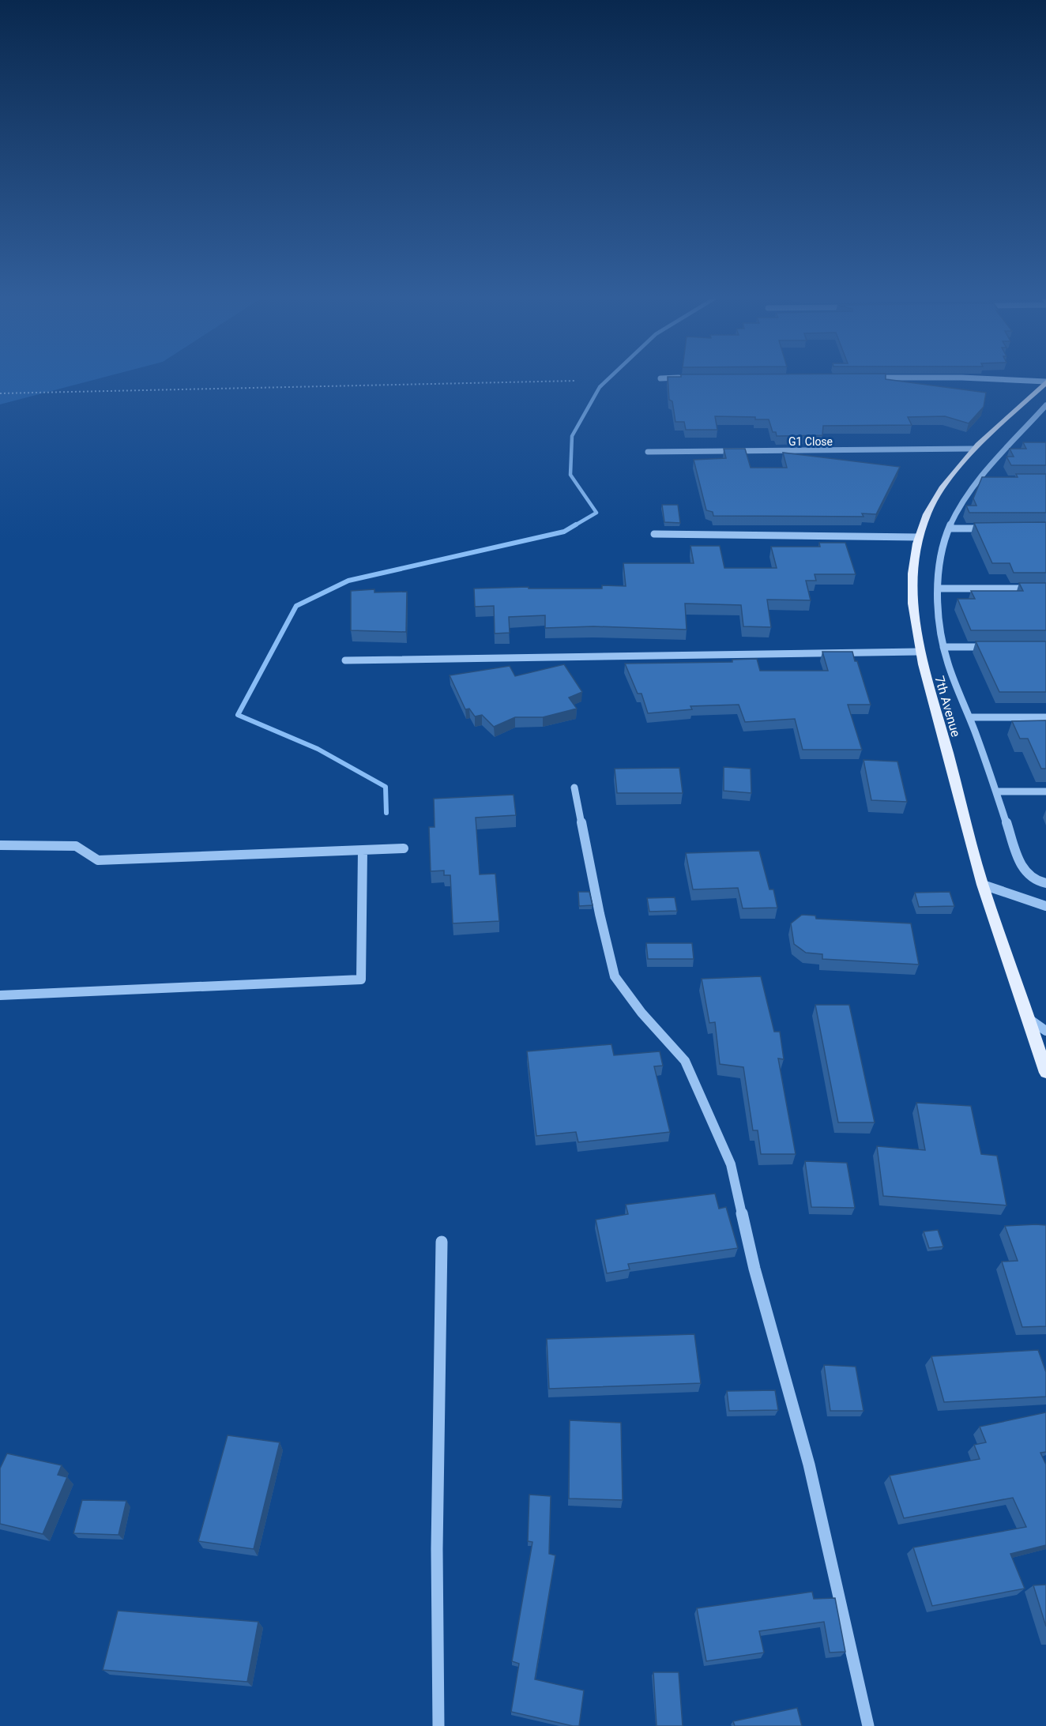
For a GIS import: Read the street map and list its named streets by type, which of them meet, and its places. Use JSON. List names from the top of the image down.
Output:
{
  "streets": {
    "main road": ["7th Avenue"],
    "street": ["G1 Close"]
  },
  "crossings": [
    ["G1 Close", "7th Avenue"]
  ]
}
